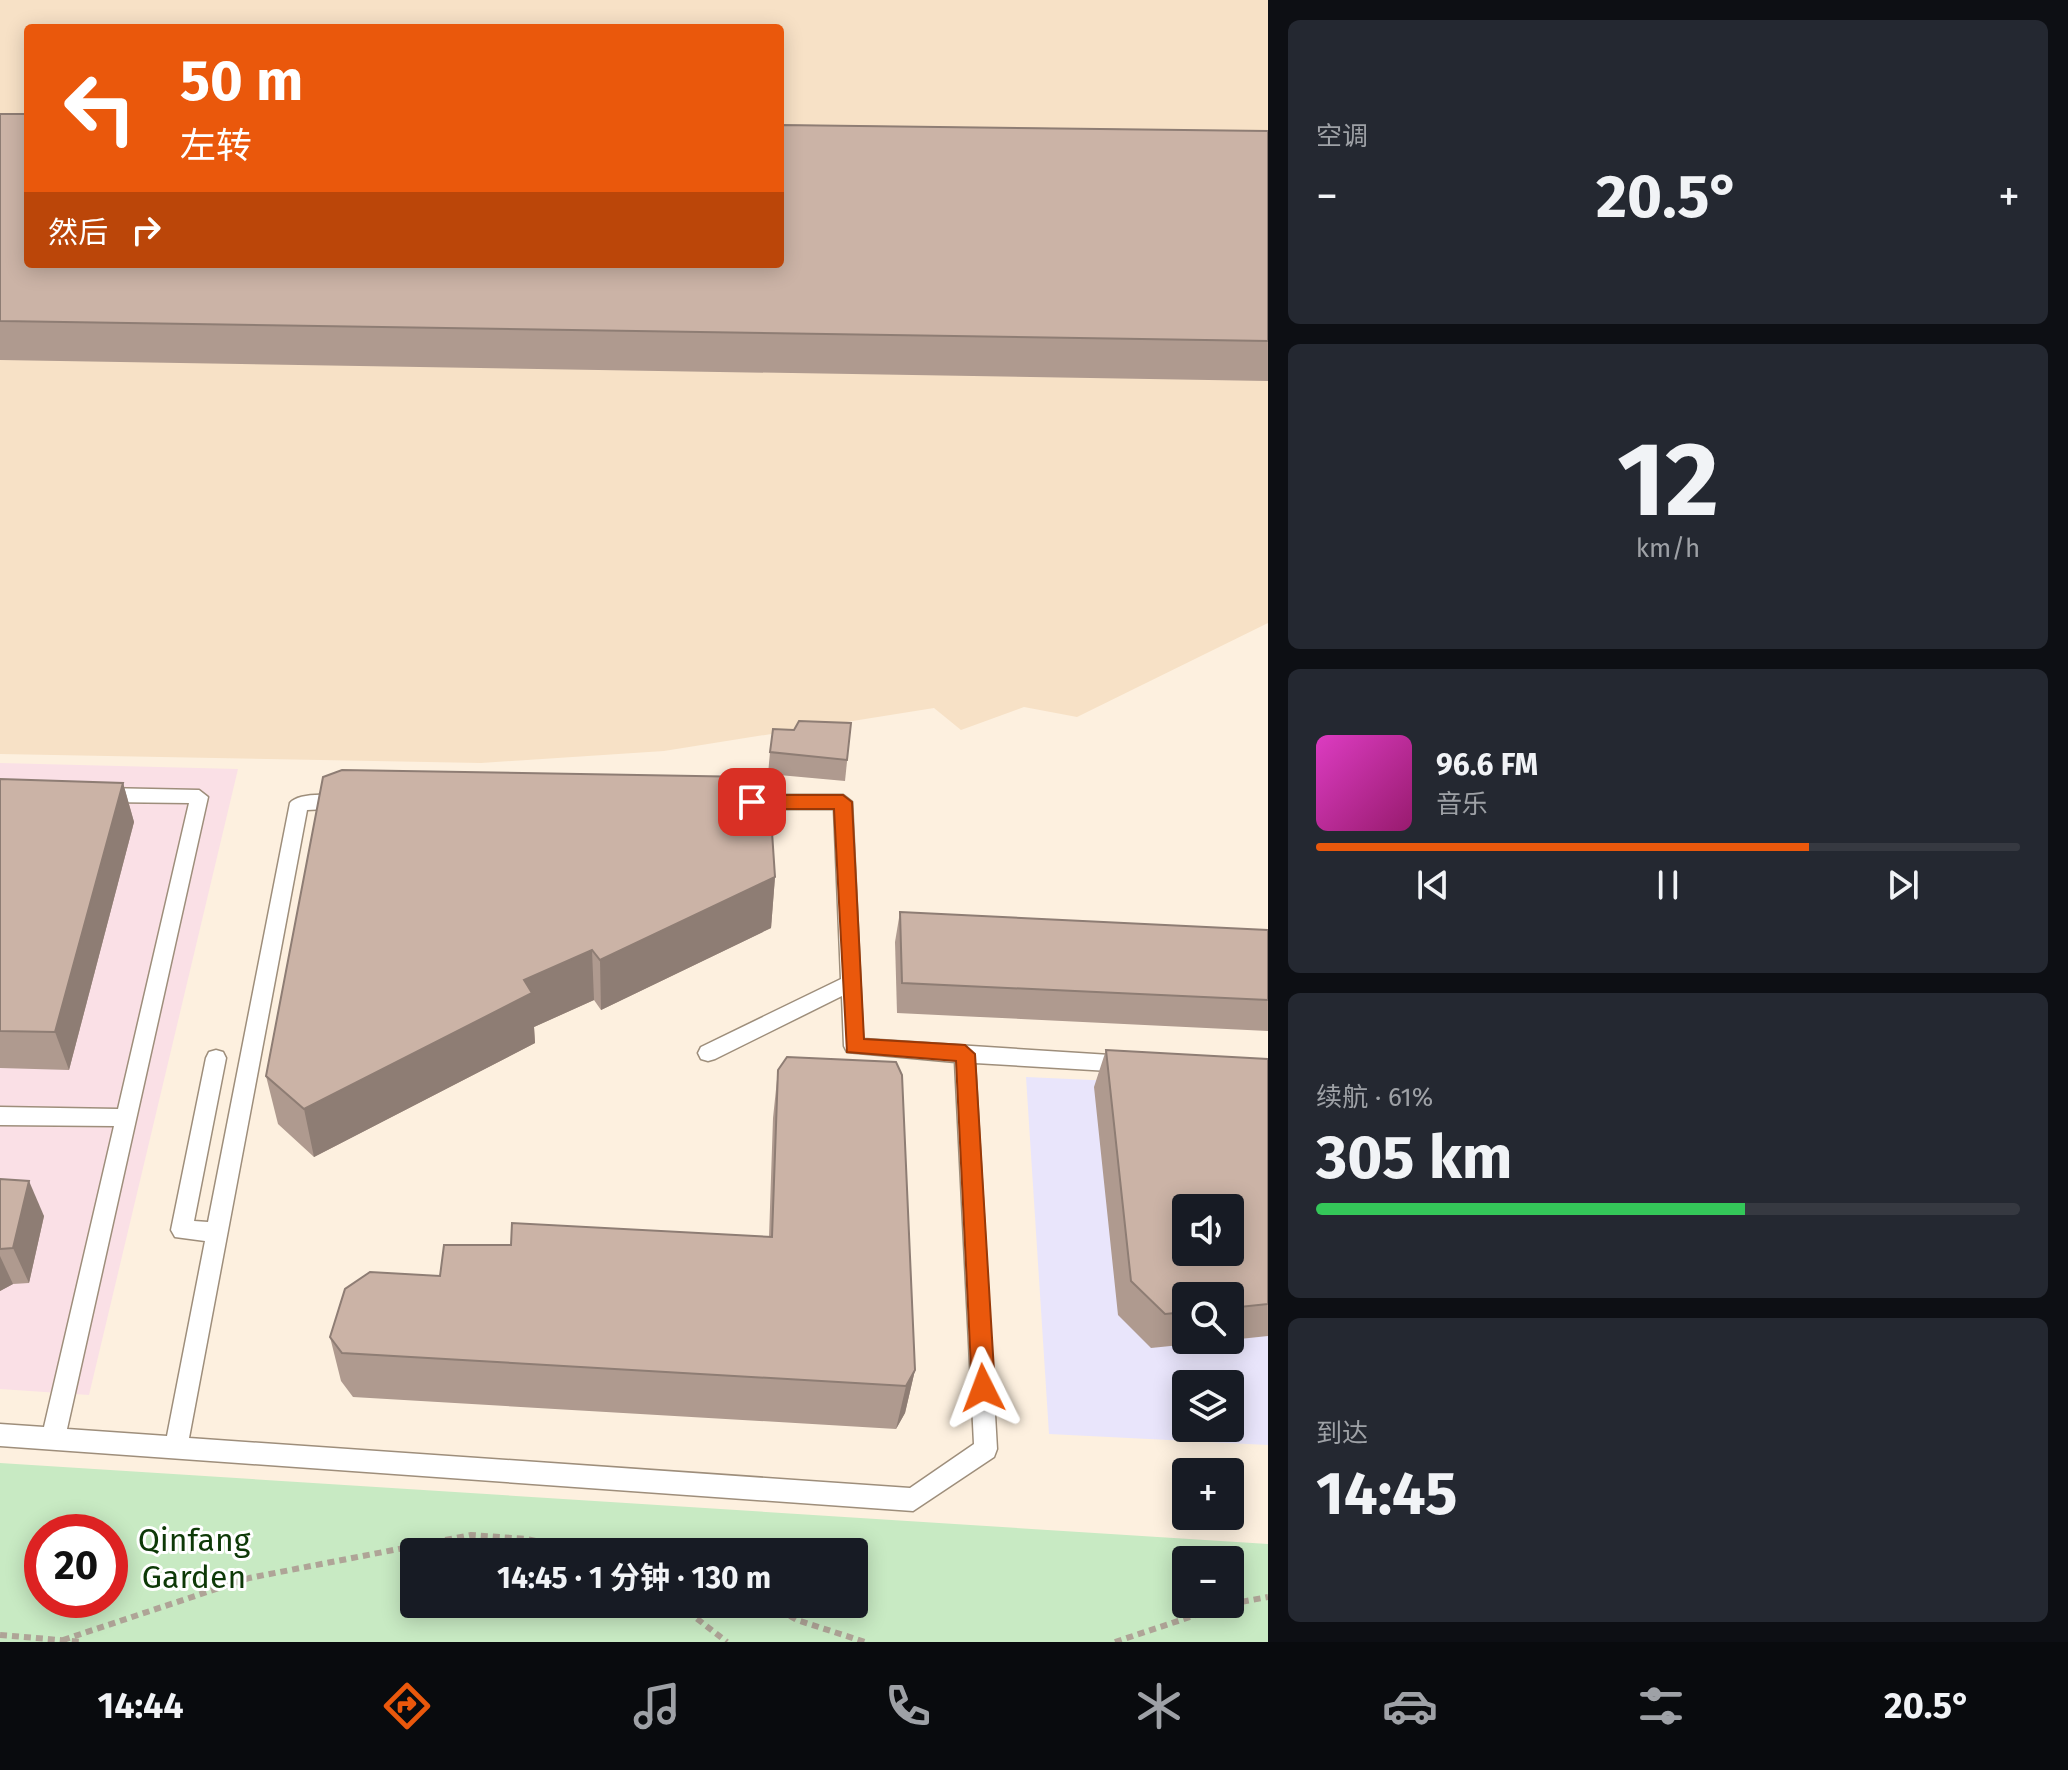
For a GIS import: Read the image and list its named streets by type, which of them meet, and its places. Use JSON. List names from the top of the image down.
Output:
{
  "parks": ["Qinfang Garden"],
  "page": {
    "tile": [
      "空调",
      ["12", "km/h"],
      ["续航 · 61%", "305 km"],
      ["到达", "14:45"]
    ],
    "turn": ["50 m", "左转"],
    "heat": ["−", "20.5°", "+"],
    "then": "然后",
    "song": ["96.6 FM", "音乐"],
    "map_buttons": ["+", "−"],
    "limit": "20",
    "trip": "14:45 · 1 分钟 · 130 m",
    "tabs": ["14:44", "20.5°"]
  }
}
